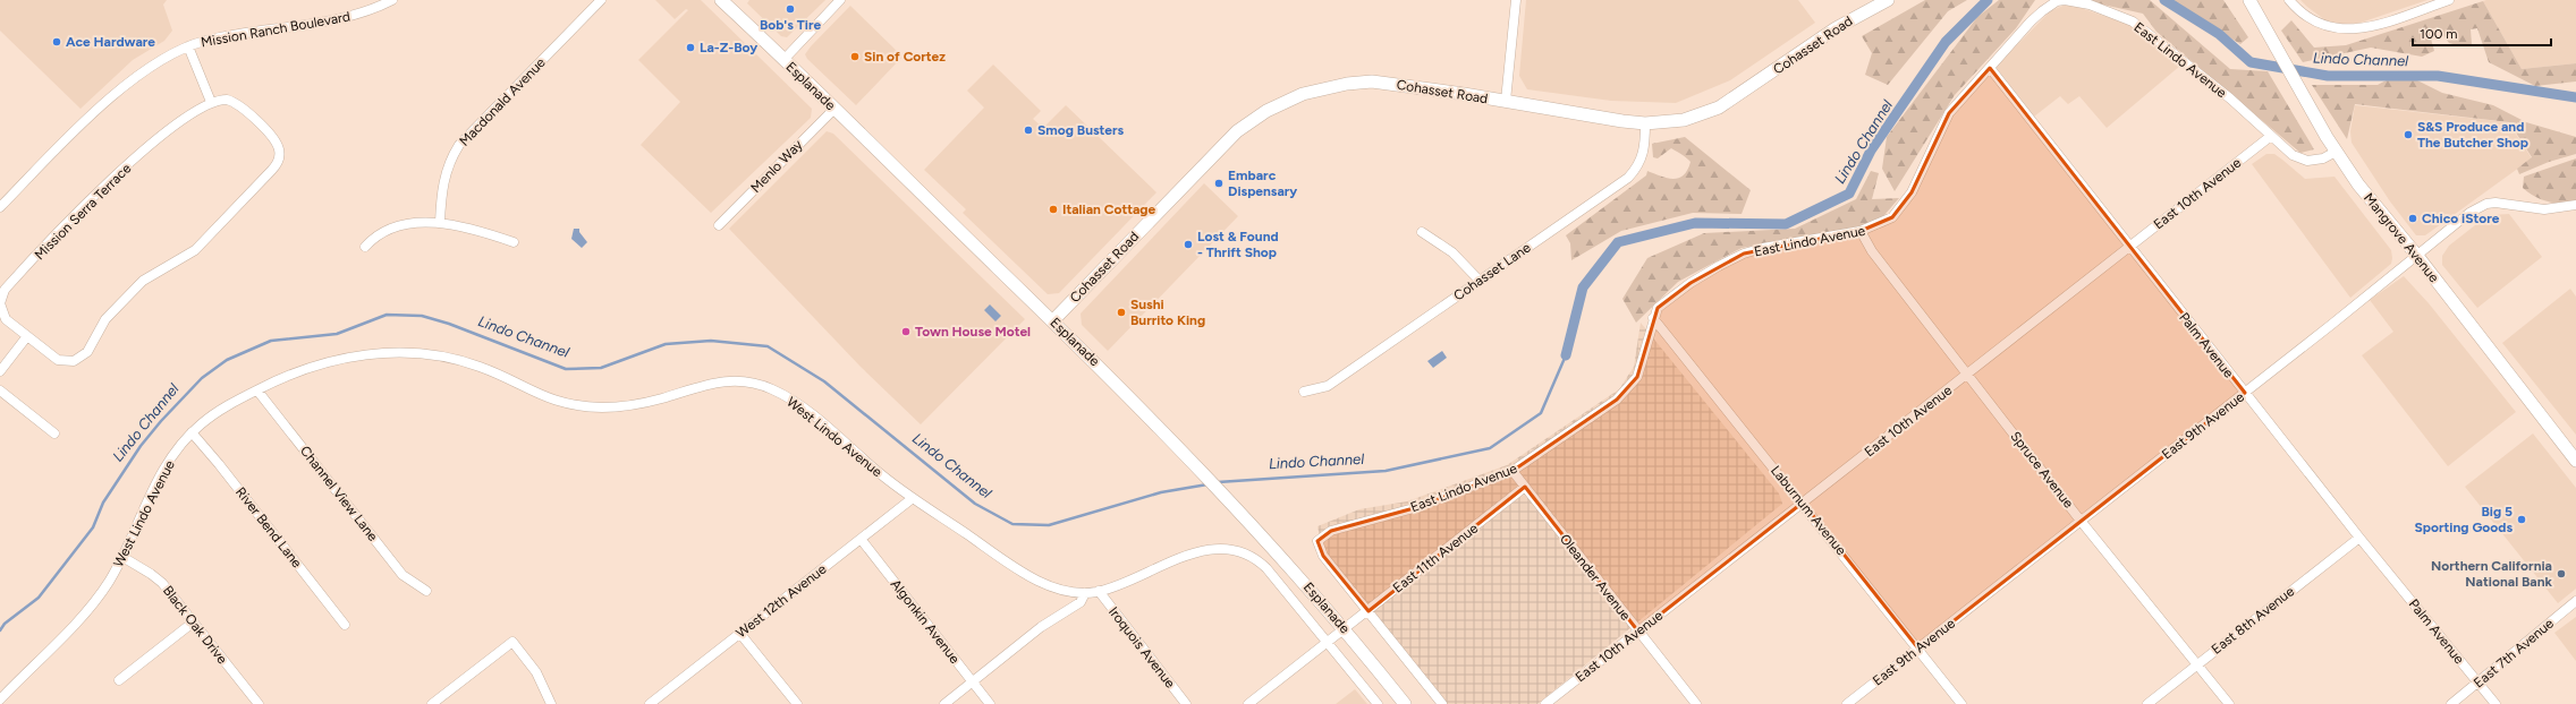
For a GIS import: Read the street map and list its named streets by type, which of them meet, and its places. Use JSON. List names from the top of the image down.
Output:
{
  "streets": {
    "main road": ["Cohasset Road", "Esplanade", "Mangrove Avenue"],
    "street": [
      "Mission Ranch Boulevard",
      "East Lindo Avenue",
      "Macdonald Avenue",
      "Menlo Way",
      "East 10th Avenue",
      "Mission Serra Terrace",
      "Cohasset Lane",
      "Palm Avenue",
      "East 9th Avenue",
      "West Lindo Avenue",
      "Spruce Avenue",
      "Channel View Lane",
      "Laburnum Avenue",
      "River Bend Lane",
      "East 11th Avenue",
      "Oleander Avenue",
      "West 12th Avenue",
      "East 8th Avenue",
      "Algonkin Avenue",
      "Black Oak Drive",
      "Iroquois Avenue",
      "East 7th Avenue"
    ]
  },
  "crossings": [
    ["Cohasset Road", "Esplanade"],
    ["Cohasset Road", "Cohasset Lane"],
    ["East Lindo Avenue", "East 10th Avenue"],
    ["East Lindo Avenue", "Mangrove Avenue"],
    ["East Lindo Avenue", "Palm Avenue"],
    ["East Lindo Avenue", "Spruce Avenue"],
    ["East Lindo Avenue", "Laburnum Avenue"],
    ["East Lindo Avenue", "East 11th Avenue"],
    ["East Lindo Avenue", "Oleander Avenue"],
    ["Esplanade", "Menlo Way"],
    ["Esplanade", "East 11th Avenue"],
    ["East 10th Avenue", "Palm Avenue"],
    ["East 10th Avenue", "Spruce Avenue"],
    ["East 10th Avenue", "Laburnum Avenue"],
    ["East 10th Avenue", "Oleander Avenue"],
    ["Mangrove Avenue", "East 9th Avenue"],
    ["Palm Avenue", "East 9th Avenue"],
    ["Palm Avenue", "East 8th Avenue"],
    ["Palm Avenue", "East 7th Avenue"],
    ["East 9th Avenue", "Spruce Avenue"],
    ["East 9th Avenue", "Laburnum Avenue"],
    ["West Lindo Avenue", "Channel View Lane"],
    ["West Lindo Avenue", "River Bend Lane"],
    ["West Lindo Avenue", "East 11th Avenue"],
    ["West Lindo Avenue", "West 12th Avenue"],
    ["West Lindo Avenue", "Black Oak Drive"],
    ["West Lindo Avenue", "Iroquois Avenue"],
    ["Spruce Avenue", "East 8th Avenue"],
    ["East 11th Avenue", "Oleander Avenue"],
    ["West 12th Avenue", "Algonkin Avenue"]
  ],
  "water": ["Lindo Channel"],
  "places": [
    "Bob's Tire",
    "Ace Hardware",
    "La-Z-Boy",
    "Sin of Cortez",
    "Smog Busters",
    "S&S Produce and The Butcher Shop",
    "Embarc Dispensary",
    "Italian Cottage",
    "Chico iStore",
    "Lost & Found - Thrift Shop",
    "Sushi Burrito King",
    "Town House Motel",
    "Big 5 Sporting Goods",
    "Northern California National Bank"
  ],
  "scale_bar": "100 m"
}
